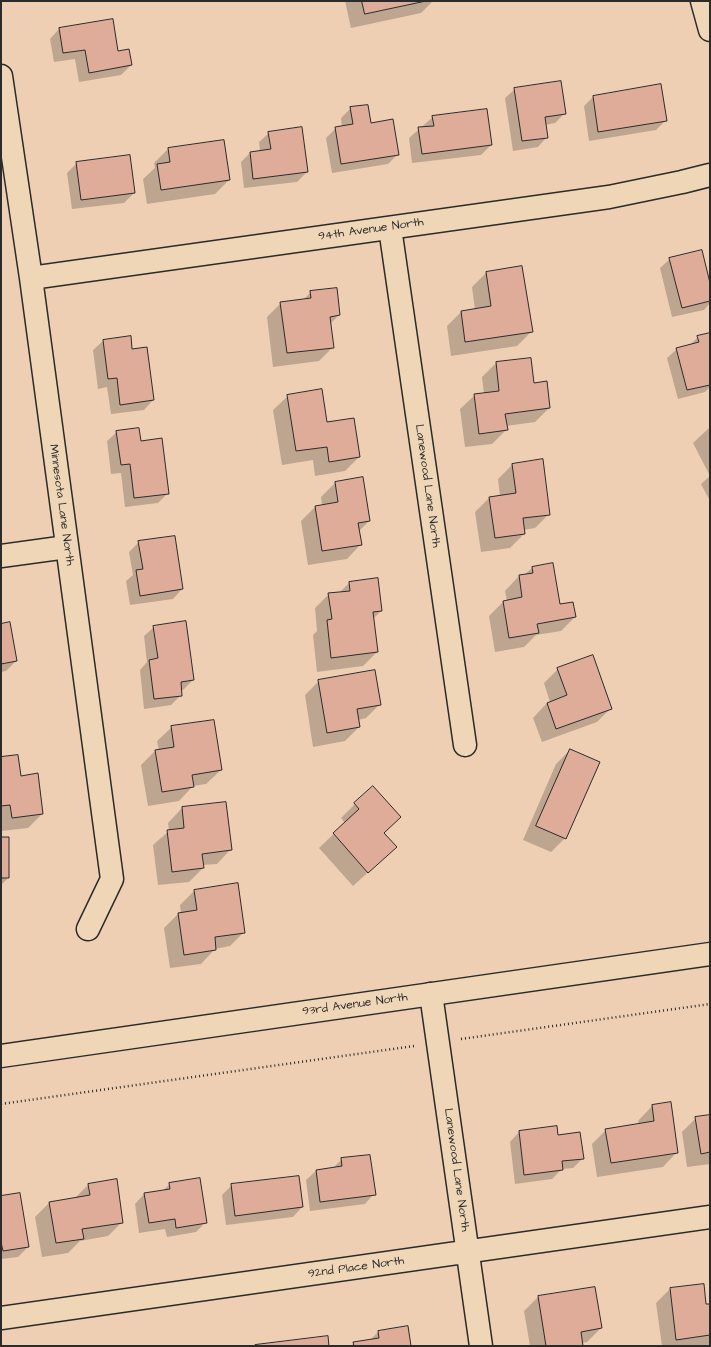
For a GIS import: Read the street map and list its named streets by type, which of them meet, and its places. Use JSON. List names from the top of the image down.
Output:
{
  "streets": {
    "street": [
      "94th Avenue North",
      "Lanewood Lane North",
      "Minnesota Lane North",
      "93rd Avenue North",
      "92nd Place North"
    ]
  },
  "crossings": [
    ["94th Avenue North", "Lanewood Lane North"],
    ["94th Avenue North", "Minnesota Lane North"],
    ["Lanewood Lane North", "93rd Avenue North"],
    ["Lanewood Lane North", "92nd Place North"]
  ]
}
